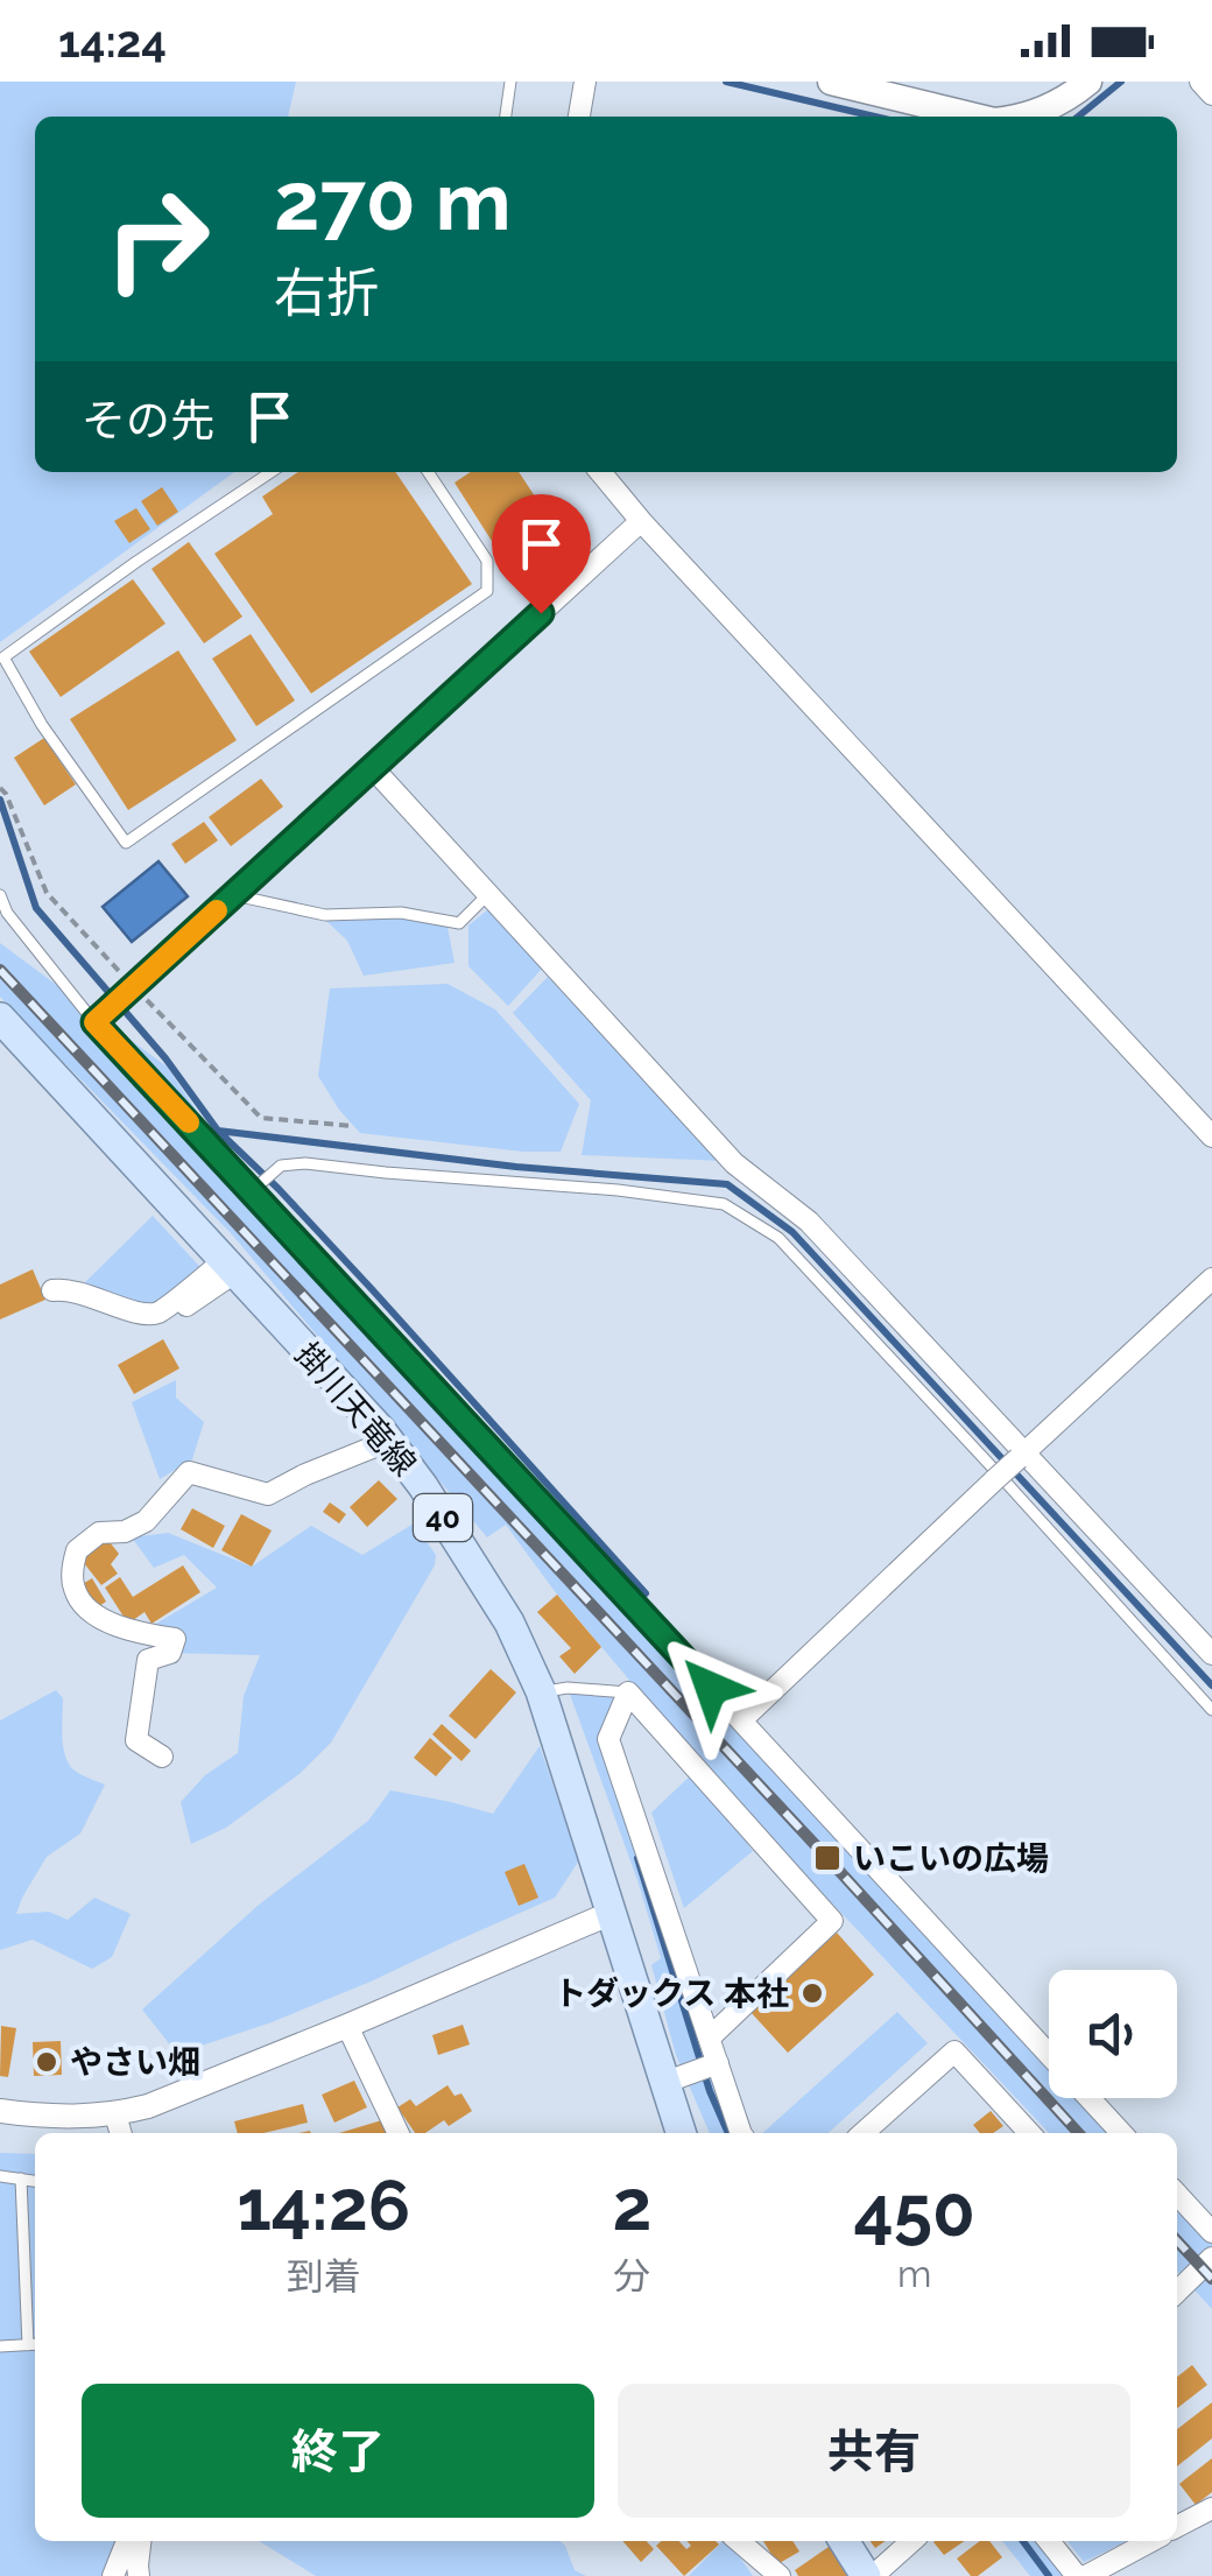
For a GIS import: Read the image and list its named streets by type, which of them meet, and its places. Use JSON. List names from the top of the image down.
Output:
{
  "streets": {
    "main road": ["掛川天竜線", "40"]
  },
  "places": {
    "transit": ["いこいの広場"],
    "other": ["トダックス 本社", "やさい畑"]
  },
  "page": {
    "status": "14:24",
    "turn": ["270 m", "右折"],
    "then": "その先",
    "eta": [
      "14:26",
      "到着",
      "2",
      "分",
      "450",
      "m"
    ],
    "buttons": ["終了", "共有"]
  }
}
